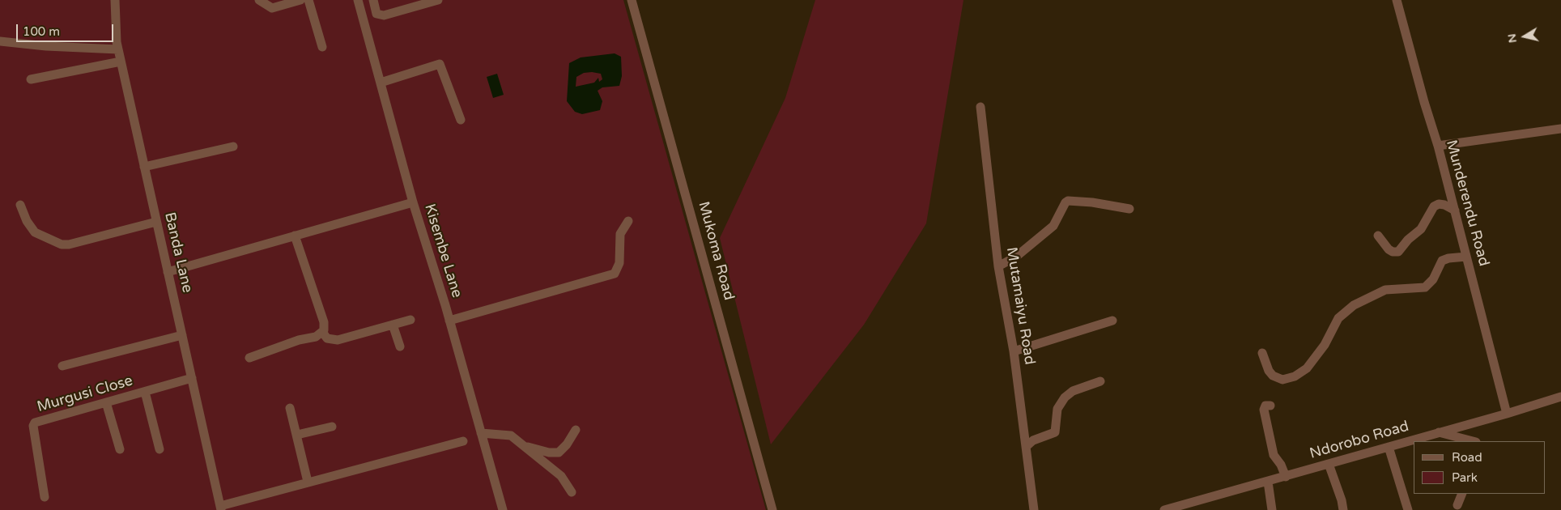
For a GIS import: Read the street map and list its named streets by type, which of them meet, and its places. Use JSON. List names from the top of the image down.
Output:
{
  "streets": {
    "street": [
      "Munderendu Road",
      "Kisembe Lane",
      "Mukoma Road",
      "Banda Lane",
      "Mutamaiyu Road",
      "Murgusi Close",
      "Ndorobo Road"
    ]
  },
  "crossings": [
    ["Munderendu Road", "Ndorobo Road"],
    ["Banda Lane", "Murgusi Close"]
  ],
  "legend": ["Road", "Park"],
  "scale_bar": "100 m",
  "north": "left"
}
